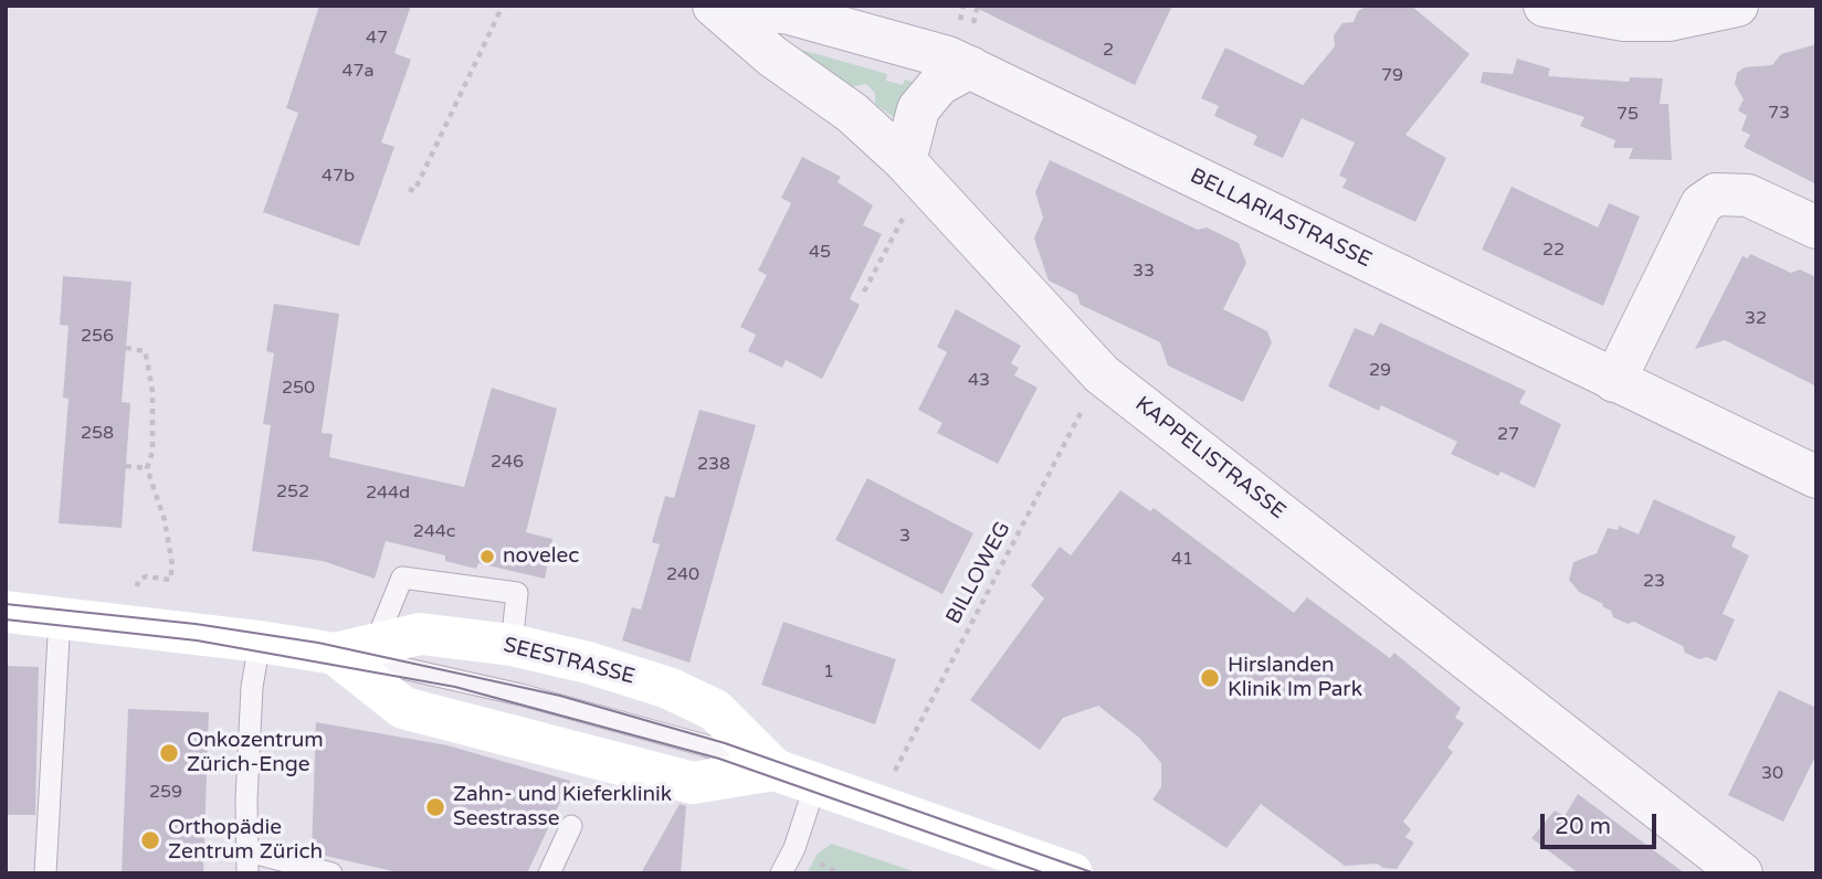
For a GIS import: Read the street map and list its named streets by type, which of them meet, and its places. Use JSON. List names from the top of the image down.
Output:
{
  "streets": {
    "street": ["BELLARIASTRASSE", "KAPPELISTRASSE", "SEESTRASSE"],
    "path": ["BILLOWEG"]
  },
  "places": [
    "novelec",
    "Hirslanden Klinik Im Park",
    "Onkozentrum Zürich-Enge",
    "Zahn- und Kieferklinik Seestrasse",
    "Orthopädie Zentrum Zürich"
  ],
  "house_numbers": [
    "47",
    "2",
    "47a",
    "79",
    "73",
    "75",
    "47b",
    "22",
    "45",
    "33",
    "32",
    "256",
    "29",
    "43",
    "250",
    "258",
    "27",
    "246",
    "238",
    "252",
    "244d",
    "244c",
    "3",
    "41",
    "240",
    "23",
    "1",
    "30",
    "259"
  ],
  "scale_bar": "20 m"
}
